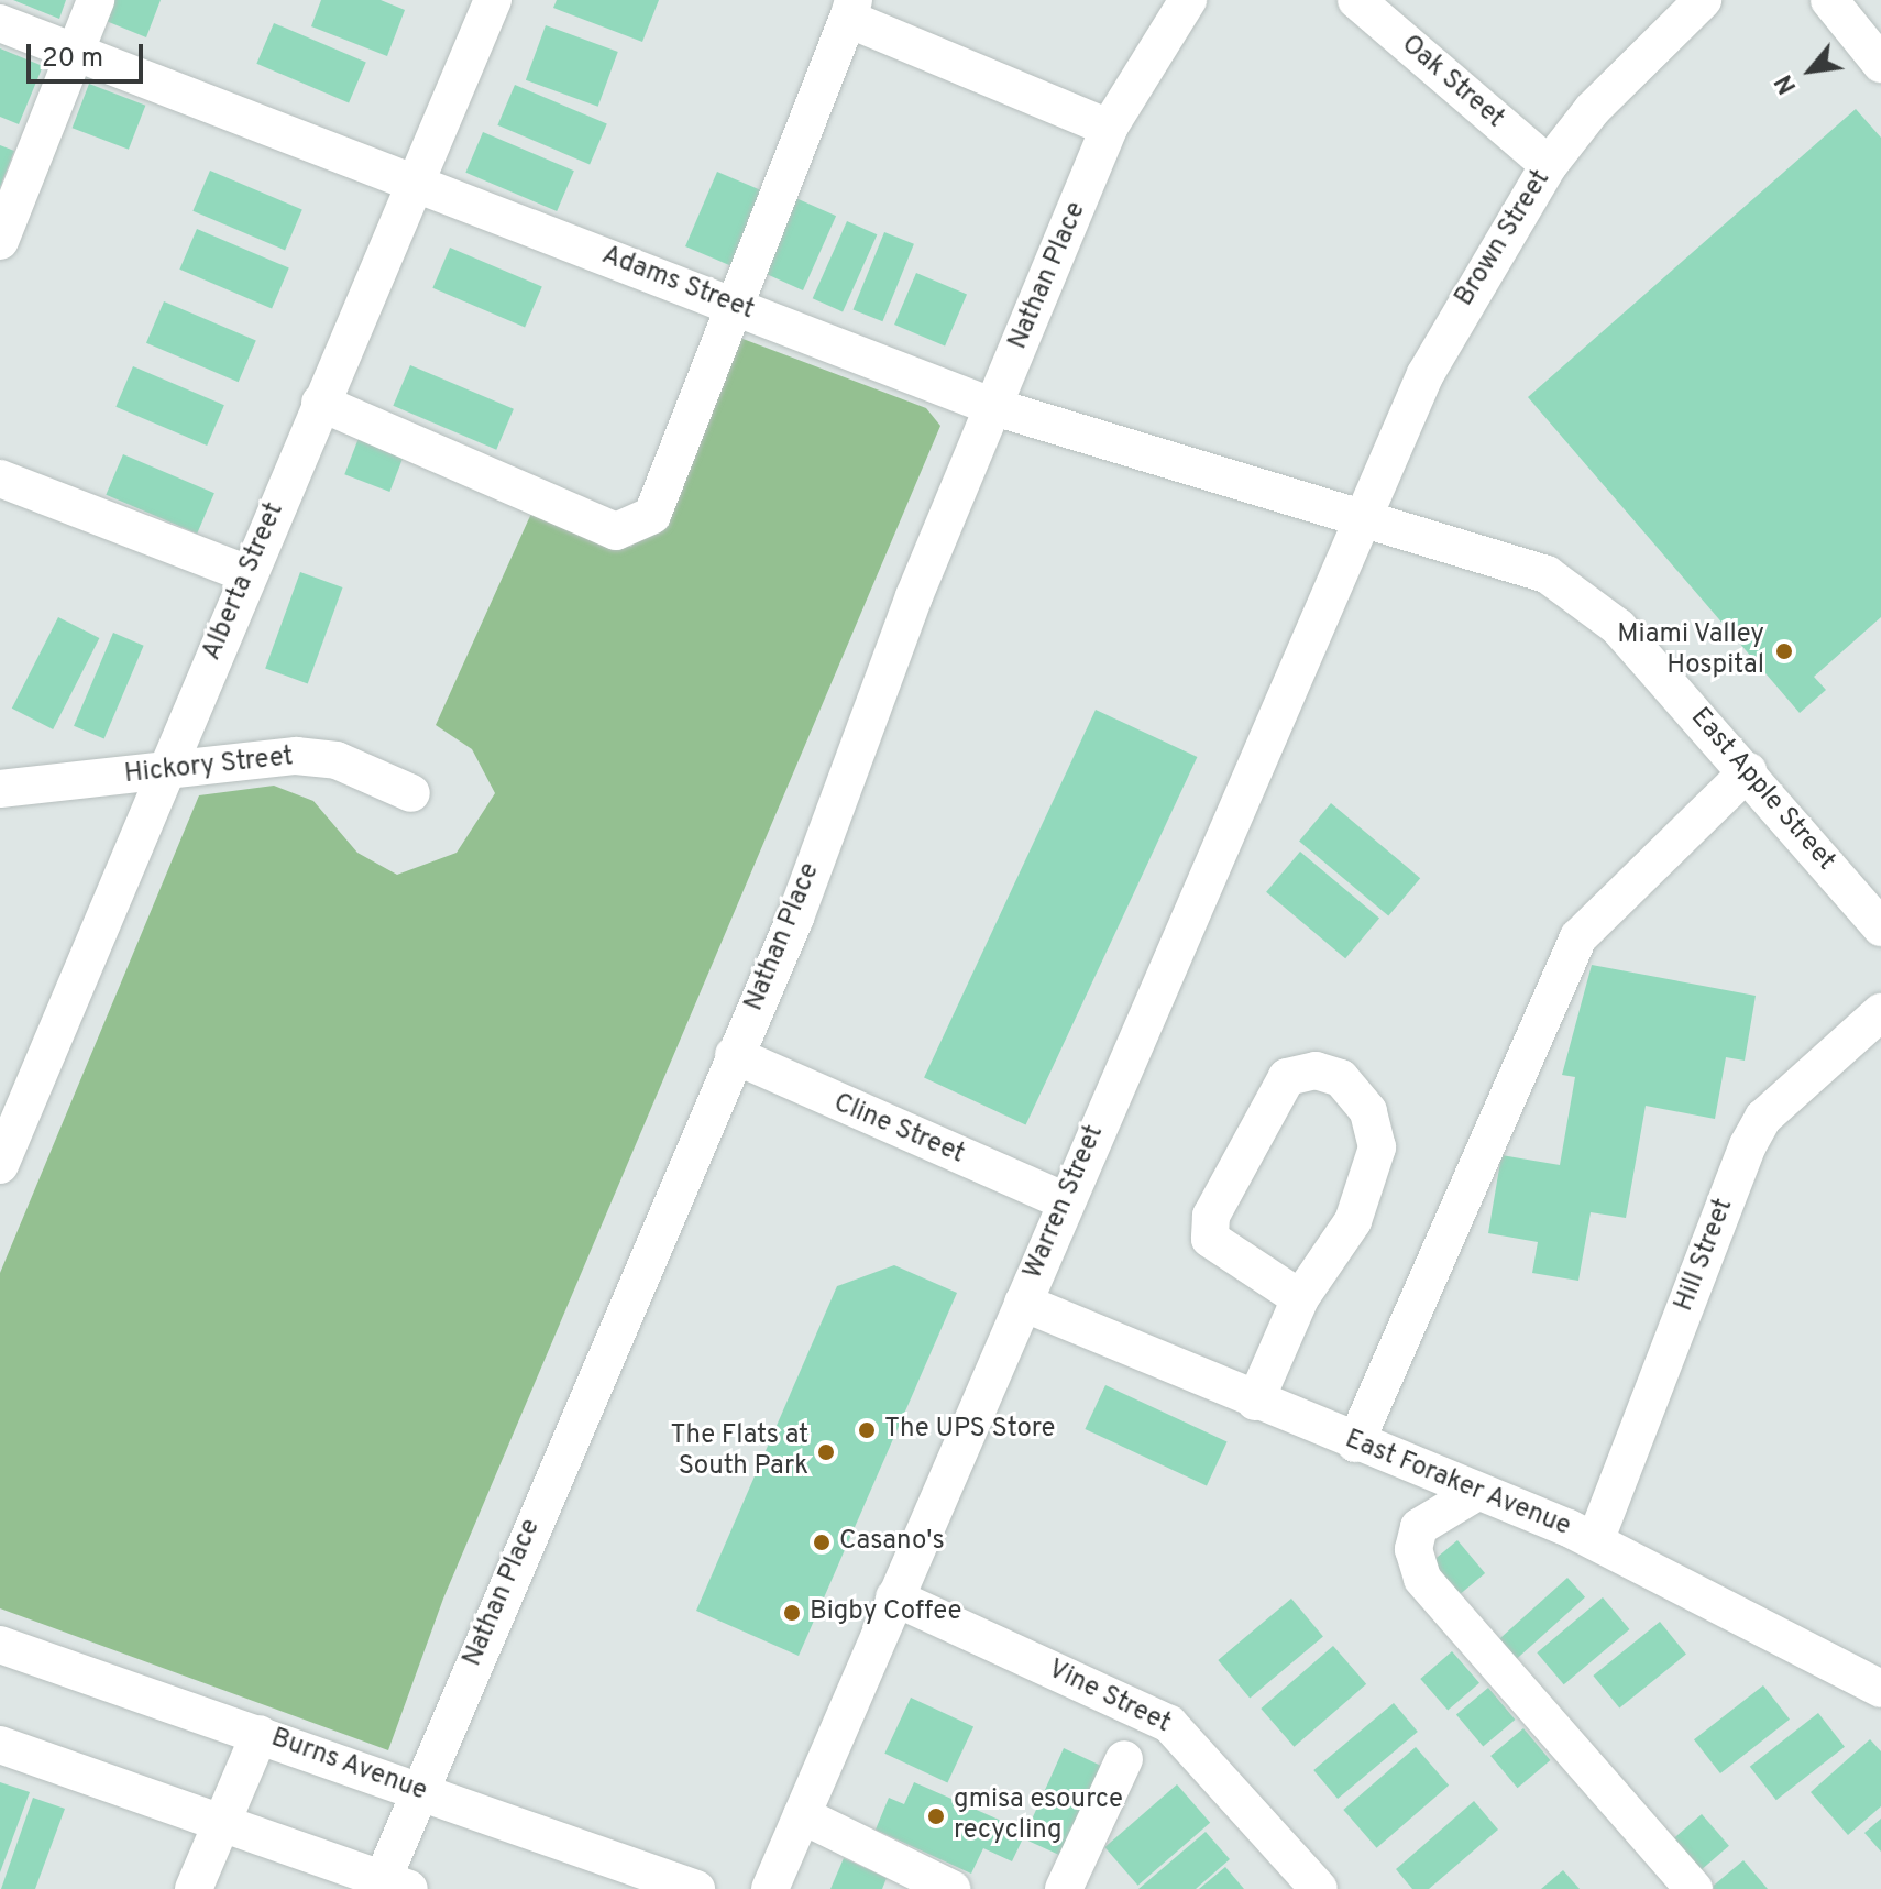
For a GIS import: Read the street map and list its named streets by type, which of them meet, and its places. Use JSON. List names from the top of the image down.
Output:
{
  "streets": {
    "street": [
      "Oak Street",
      "Brown Street",
      "Nathan Place",
      "Adams Street",
      "Alberta Street",
      "Hickory Street",
      "East Apple Street",
      "Cline Street",
      "Warren Street",
      "Hill Street",
      "East Foraker Avenue",
      "Vine Street",
      "Burns Avenue"
    ]
  },
  "crossings": [
    ["Oak Street", "Brown Street"],
    ["Brown Street", "Adams Street"],
    ["Brown Street", "East Apple Street"],
    ["Brown Street", "Warren Street"],
    ["Nathan Place", "Adams Street"],
    ["Nathan Place", "Cline Street"],
    ["Nathan Place", "Burns Avenue"],
    ["Adams Street", "Alberta Street"],
    ["Adams Street", "East Apple Street"],
    ["Adams Street", "Warren Street"],
    ["Alberta Street", "Hickory Street"],
    ["East Apple Street", "Warren Street"],
    ["Cline Street", "Warren Street"],
    ["Warren Street", "East Foraker Avenue"],
    ["Warren Street", "Vine Street"],
    ["Hill Street", "East Foraker Avenue"]
  ],
  "places": [
    "Miami Valley Hospital",
    "The UPS Store",
    "The Flats at South Park",
    "Casano's",
    "Bigby Coffee",
    "gmisa esource recycling"
  ],
  "scale_bar": "20 m",
  "north": "bottom left"
}
